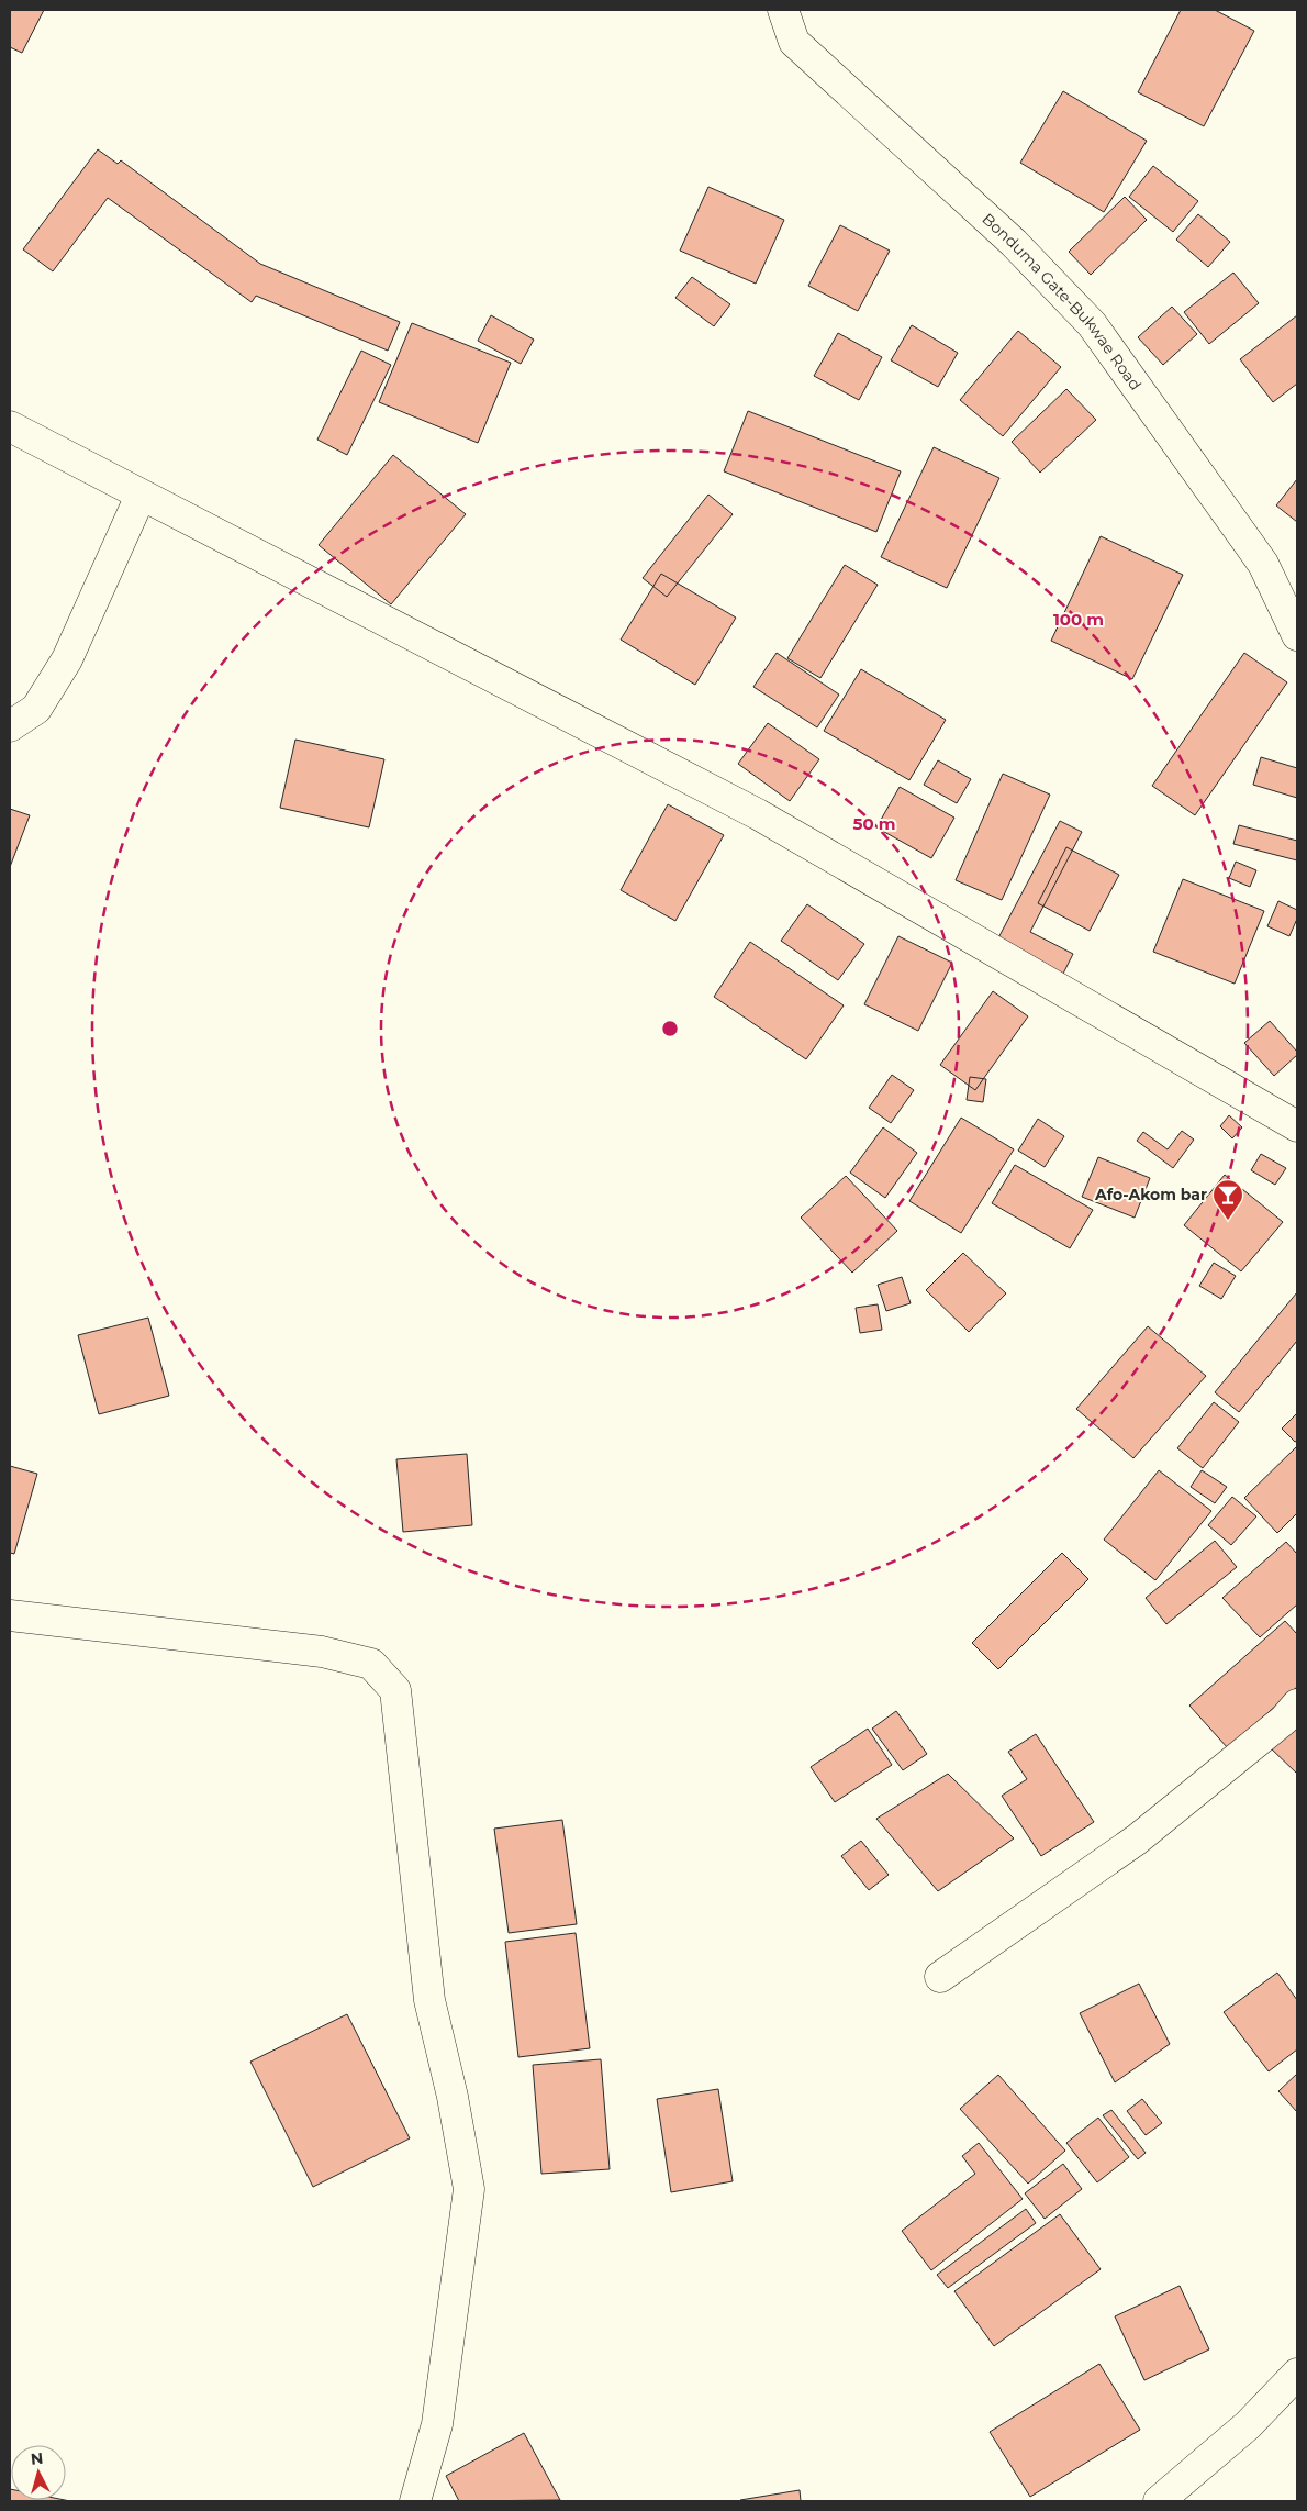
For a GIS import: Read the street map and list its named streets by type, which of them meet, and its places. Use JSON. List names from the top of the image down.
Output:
{
  "streets": {
    "street": ["Bonduma Gate-Bukwae Road"]
  },
  "places": {
    "bar": ["Afo-Akom bar"]
  },
  "north": "top",
  "rings": ["100 m", "50 m"]
}
